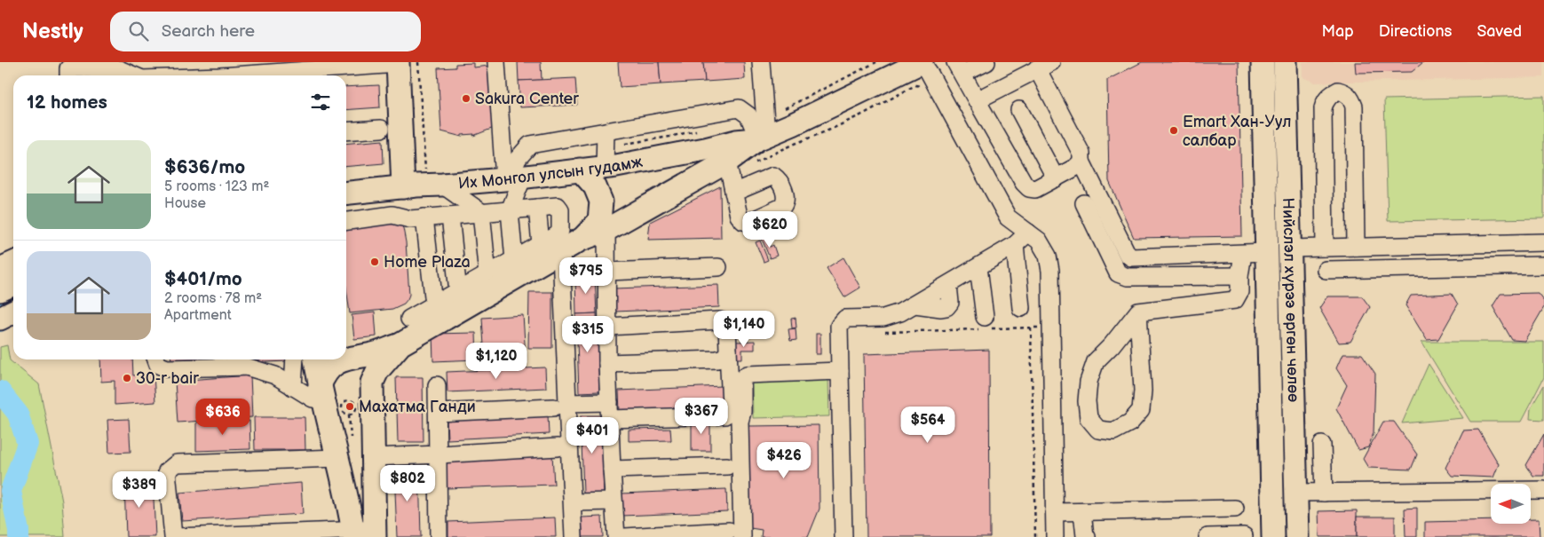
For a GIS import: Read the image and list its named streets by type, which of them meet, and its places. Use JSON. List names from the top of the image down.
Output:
{
  "streets": {
    "main road": ["Их Монгол улсын гудамж", "Нийслэл хүрээ өргөн чөлөө"]
  },
  "places": [
    "Sakura Center",
    "Emart Хан-Уул салбар",
    "Home Plaza",
    "30-r bair",
    "Махатма Ганди"
  ],
  "north": "left",
  "page": {
    "header": "Nestly",
    "search": "Search here",
    "nav": ["Map", "Directions", "Saved"],
    "heading": "12 homes",
    "list": [
      {
        "name": "$636/mo",
        "note": "5 rooms · 123 m² · House"
      },
      {
        "name": "$401/mo",
        "note": "2 rooms · 78 m² · Apartment"
      }
    ],
    "price": [
      "$620",
      "$795",
      "$1,140",
      "$315",
      "$1,120",
      "$367",
      "$636",
      "$564",
      "$401",
      "$426",
      "$802",
      "$389"
    ]
  }
}
